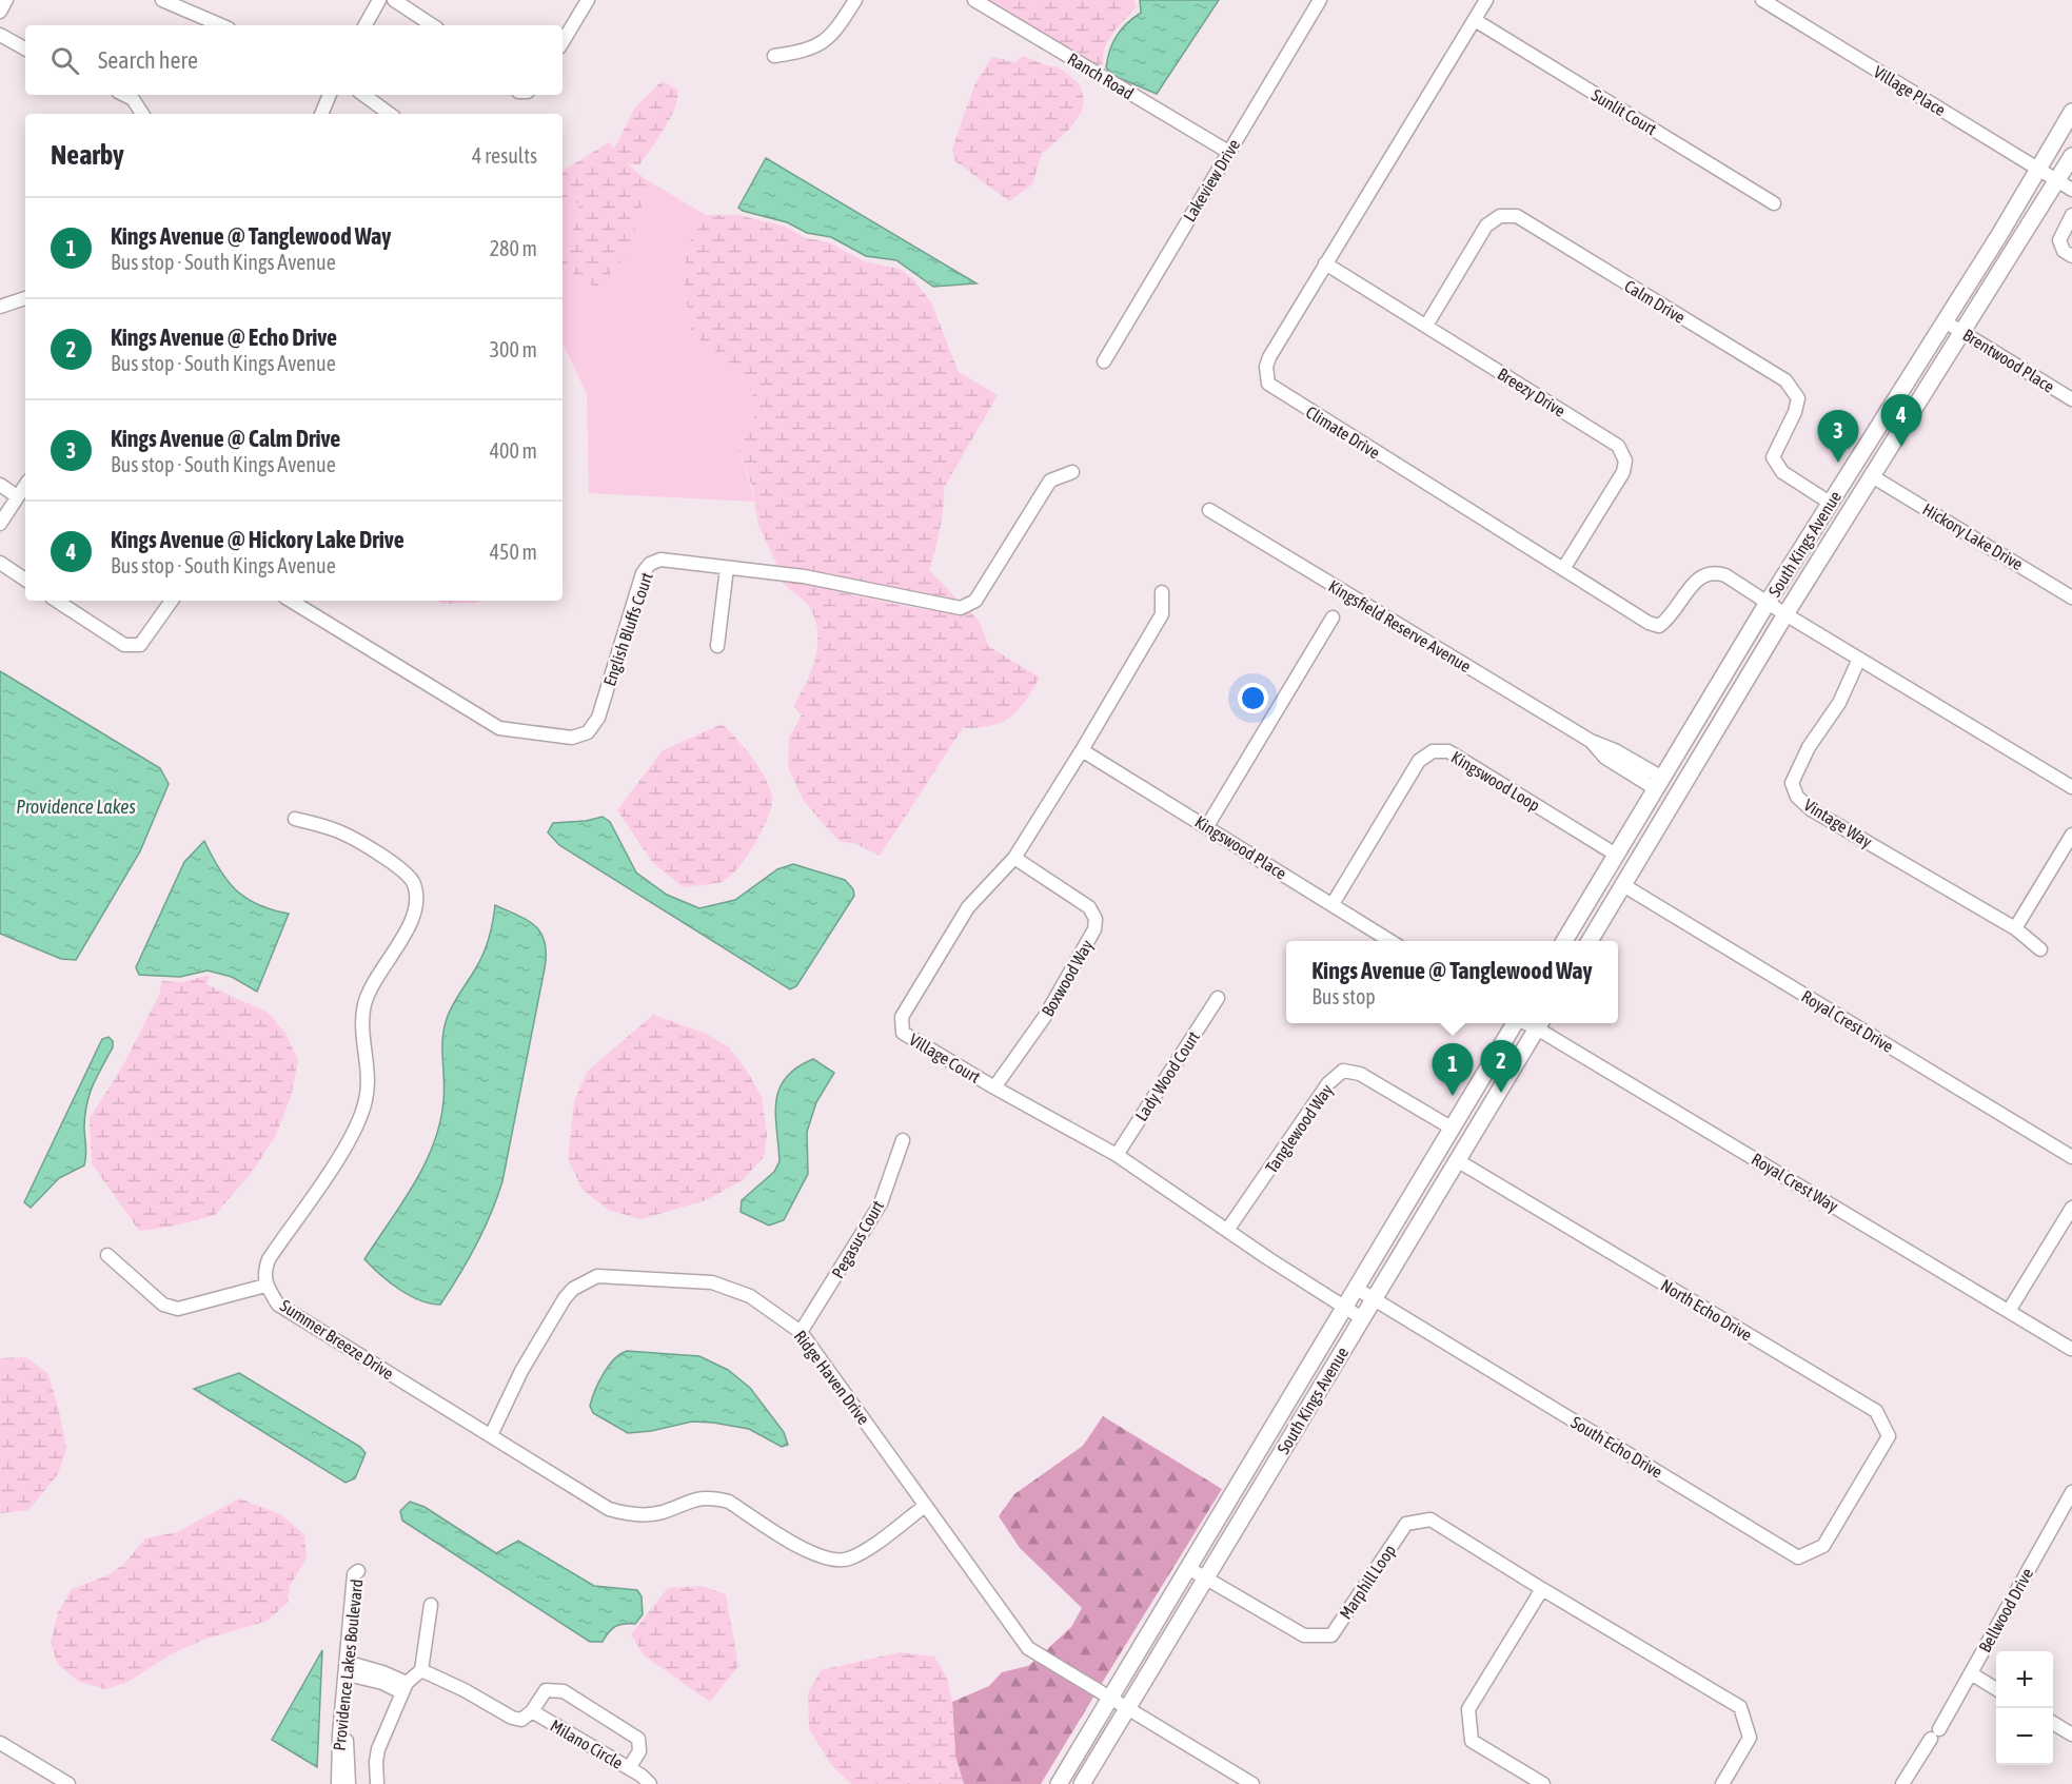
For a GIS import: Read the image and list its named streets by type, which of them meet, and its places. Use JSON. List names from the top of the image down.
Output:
{
  "streets": {
    "main road": ["South Kings Avenue"],
    "street": [
      "Ranch Road",
      "Village Place",
      "Sunlit Court",
      "Lakeview Drive",
      "Calm Drive",
      "Brentwood Place",
      "Breezy Drive",
      "Climate Drive",
      "Hickory Lake Drive",
      "Kingsfield Reserve Avenue",
      "English Bluffs Court",
      "Kingswood Loop",
      "Vintage Way",
      "Kingswood Place",
      "Boxwood Way",
      "Royal Crest Drive",
      "Village Court",
      "Lady Wood Court",
      "Tanglewood Way",
      "Royal Crest Way",
      "Pegasus Court",
      "North Echo Drive",
      "Summer Breeze Drive",
      "Ridge Haven Drive",
      "South Echo Drive",
      "Marphill Loop",
      "Bellwood Drive",
      "Providence Lakes Boulevard",
      "Milano Circle"
    ]
  },
  "crossings": [
    ["Ranch Road", "Lakeview Drive"],
    ["Village Place", "South Kings Avenue"],
    ["Sunlit Court", "Climate Drive"],
    ["Calm Drive", "Breezy Drive"],
    ["Calm Drive", "South Kings Avenue"],
    ["Brentwood Place", "South Kings Avenue"],
    ["Breezy Drive", "Climate Drive"],
    ["Climate Drive", "South Kings Avenue"],
    ["Hickory Lake Drive", "South Kings Avenue"],
    ["South Kings Avenue", "Kingsfield Reserve Avenue"],
    ["South Kings Avenue", "Kingswood Loop"],
    ["South Kings Avenue", "Royal Crest Drive"],
    ["South Kings Avenue", "Village Court"],
    ["South Kings Avenue", "Tanglewood Way"],
    ["South Kings Avenue", "Royal Crest Way"],
    ["South Kings Avenue", "North Echo Drive"],
    ["South Kings Avenue", "Ridge Haven Drive"],
    ["South Kings Avenue", "South Echo Drive"],
    ["South Kings Avenue", "Marphill Loop"],
    ["Kingswood Loop", "Kingswood Place"],
    ["Kingswood Place", "Village Court"],
    ["Boxwood Way", "Village Court"],
    ["Village Court", "Lady Wood Court"],
    ["Village Court", "Tanglewood Way"],
    ["Pegasus Court", "Ridge Haven Drive"],
    ["North Echo Drive", "South Echo Drive"],
    ["Summer Breeze Drive", "Ridge Haven Drive"]
  ],
  "water": ["Providence Lakes"],
  "page": {
    "search": "Search here",
    "heading": ["Nearby", "4 results"],
    "list": [
      {
        "mark": "1",
        "name": "Kings Avenue @ Tanglewood Way",
        "note": "Bus stop · South Kings Avenue",
        "value": "280 m"
      },
      {
        "mark": "2",
        "name": "Kings Avenue @ Echo Drive",
        "note": "Bus stop · South Kings Avenue",
        "value": "300 m"
      },
      {
        "mark": "3",
        "name": "Kings Avenue @ Calm Drive",
        "note": "Bus stop · South Kings Avenue",
        "value": "400 m"
      },
      {
        "mark": "4",
        "name": "Kings Avenue @ Hickory Lake Drive",
        "note": "Bus stop · South Kings Avenue",
        "value": "450 m"
      }
    ],
    "pins": [
      "4",
      "3",
      "2",
      "1"
    ],
    "popup": ["Kings Avenue @ Tanglewood Way", "Bus stop"],
    "map_buttons": ["+", "−"]
  }
}
